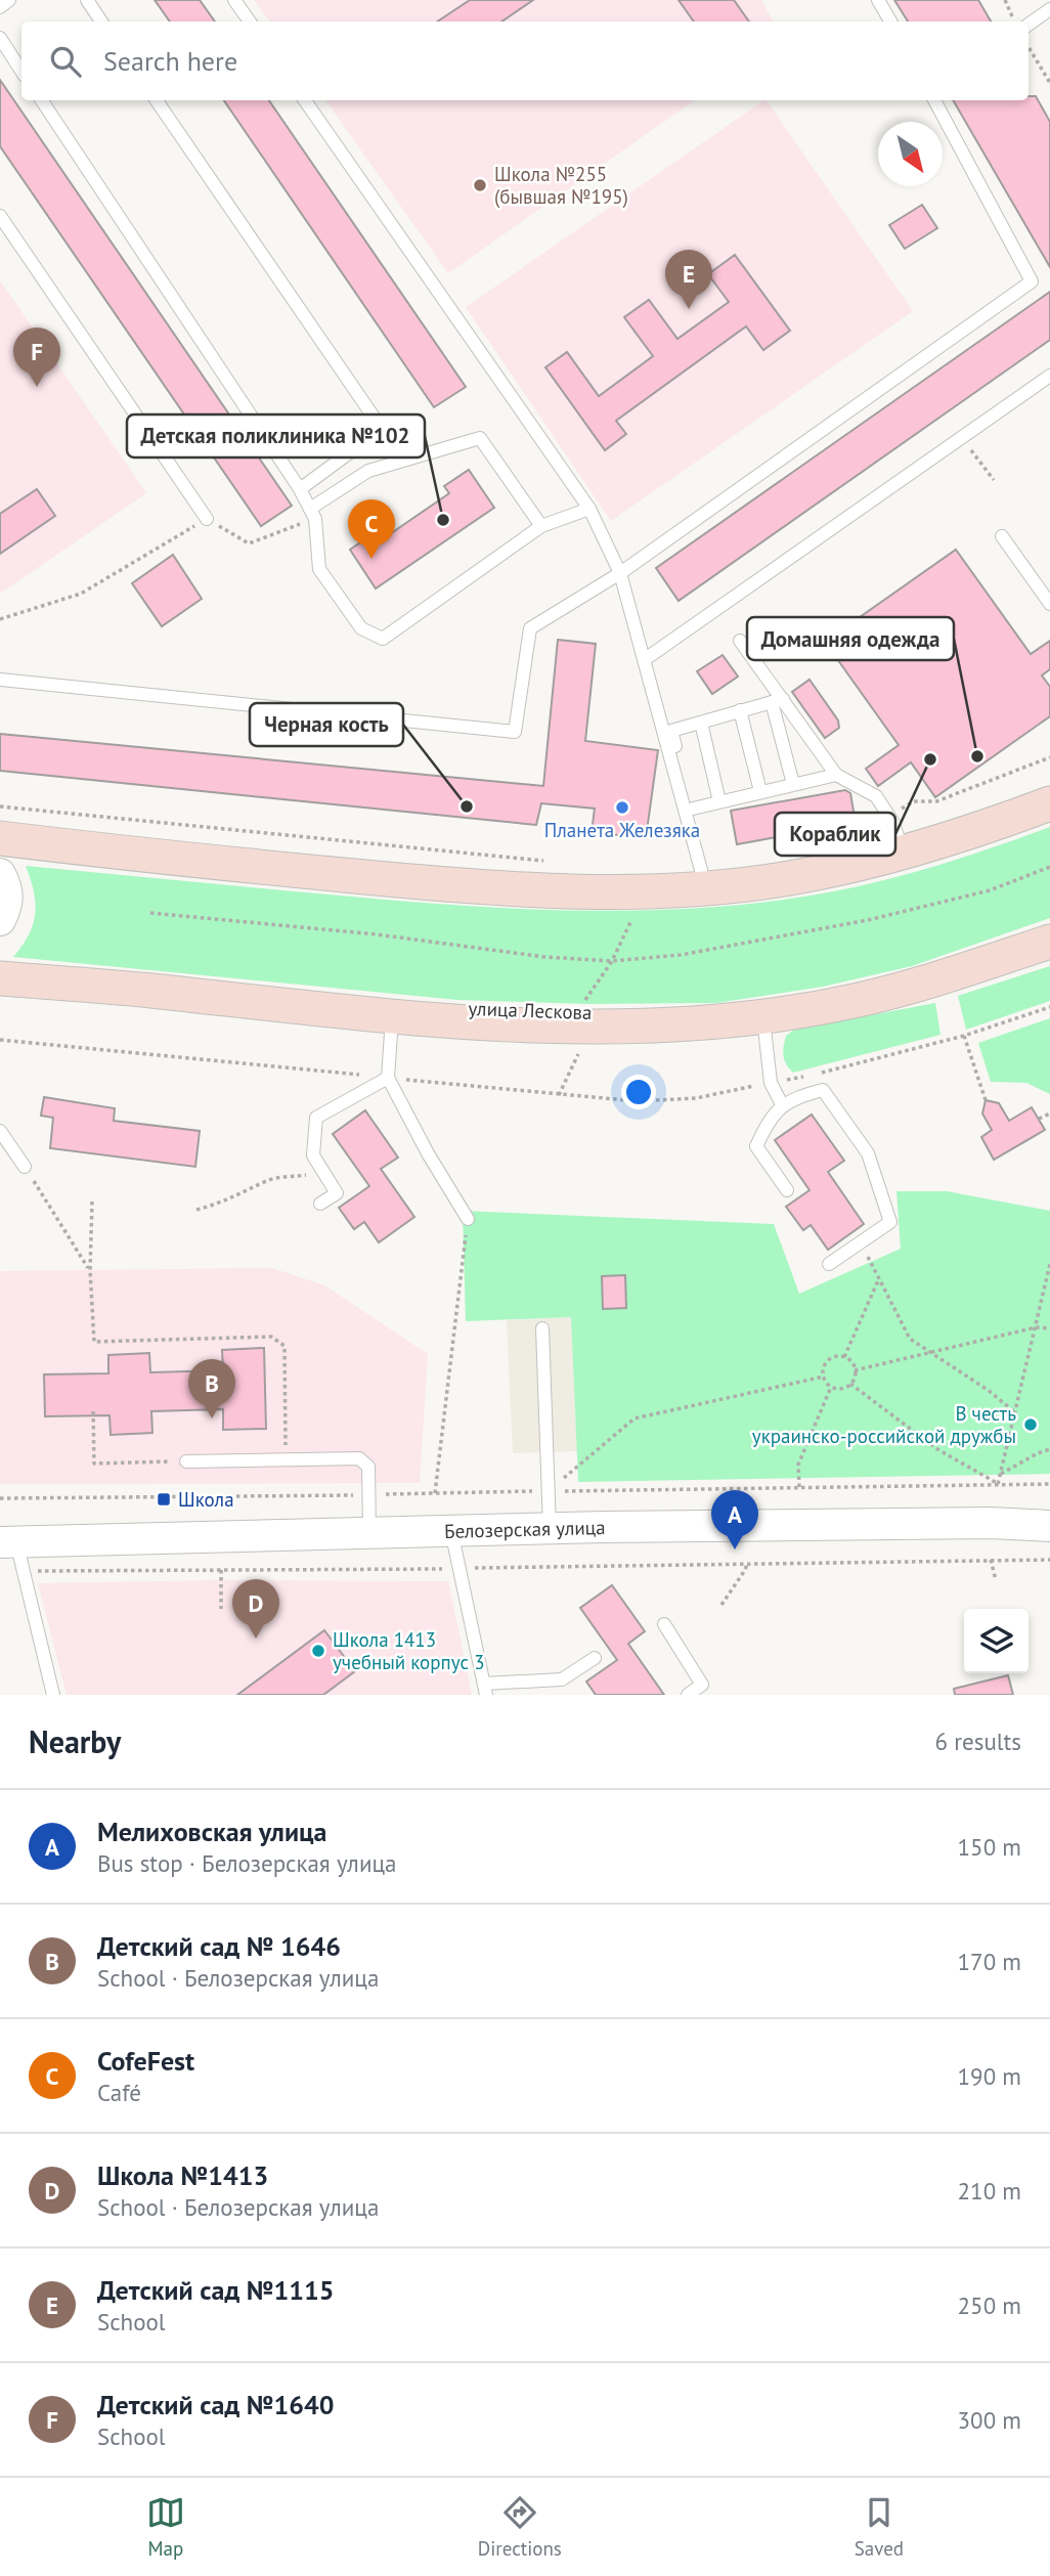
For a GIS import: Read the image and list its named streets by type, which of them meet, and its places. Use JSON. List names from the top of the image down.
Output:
{
  "streets": {
    "main road": ["улица Лескова"],
    "street": ["Белозерская улица"]
  },
  "places": {
    "other": [
      "Школа №255 (бывшая №195)",
      "Детская поликлиника №102",
      "Домашняя одежда",
      "Кораблик",
      "Черная кость",
      "Планета Железяка",
      "В честь украинско-российской дружбы",
      "Школа 1413 учебный корпус 3"
    ],
    "transit": ["Школа"]
  },
  "north": "bottom right",
  "page": {
    "search": "Search here",
    "pins": [
      "E",
      "F",
      "C",
      "B",
      "A",
      "D"
    ],
    "heading": ["Nearby", "6 results"],
    "list": [
      {
        "mark": "A",
        "name": "Мелиховская улица",
        "note": "Bus stop · Белозерская улица",
        "value": "150 m"
      },
      {
        "mark": "B",
        "name": "Детский сад № 1646",
        "note": "School · Белозерская улица",
        "value": "170 m"
      },
      {
        "mark": "C",
        "name": "CofeFest",
        "note": "Café",
        "value": "190 m"
      },
      {
        "mark": "D",
        "name": "Школа №1413",
        "note": "School · Белозерская улица",
        "value": "210 m"
      },
      {
        "mark": "E",
        "name": "Детский сад №1115",
        "note": "School",
        "value": "250 m"
      },
      {
        "mark": "F",
        "name": "Детский сад №1640",
        "note": "School",
        "value": "300 m"
      }
    ],
    "nav": ["Map", "Directions", "Saved"]
  }
}
